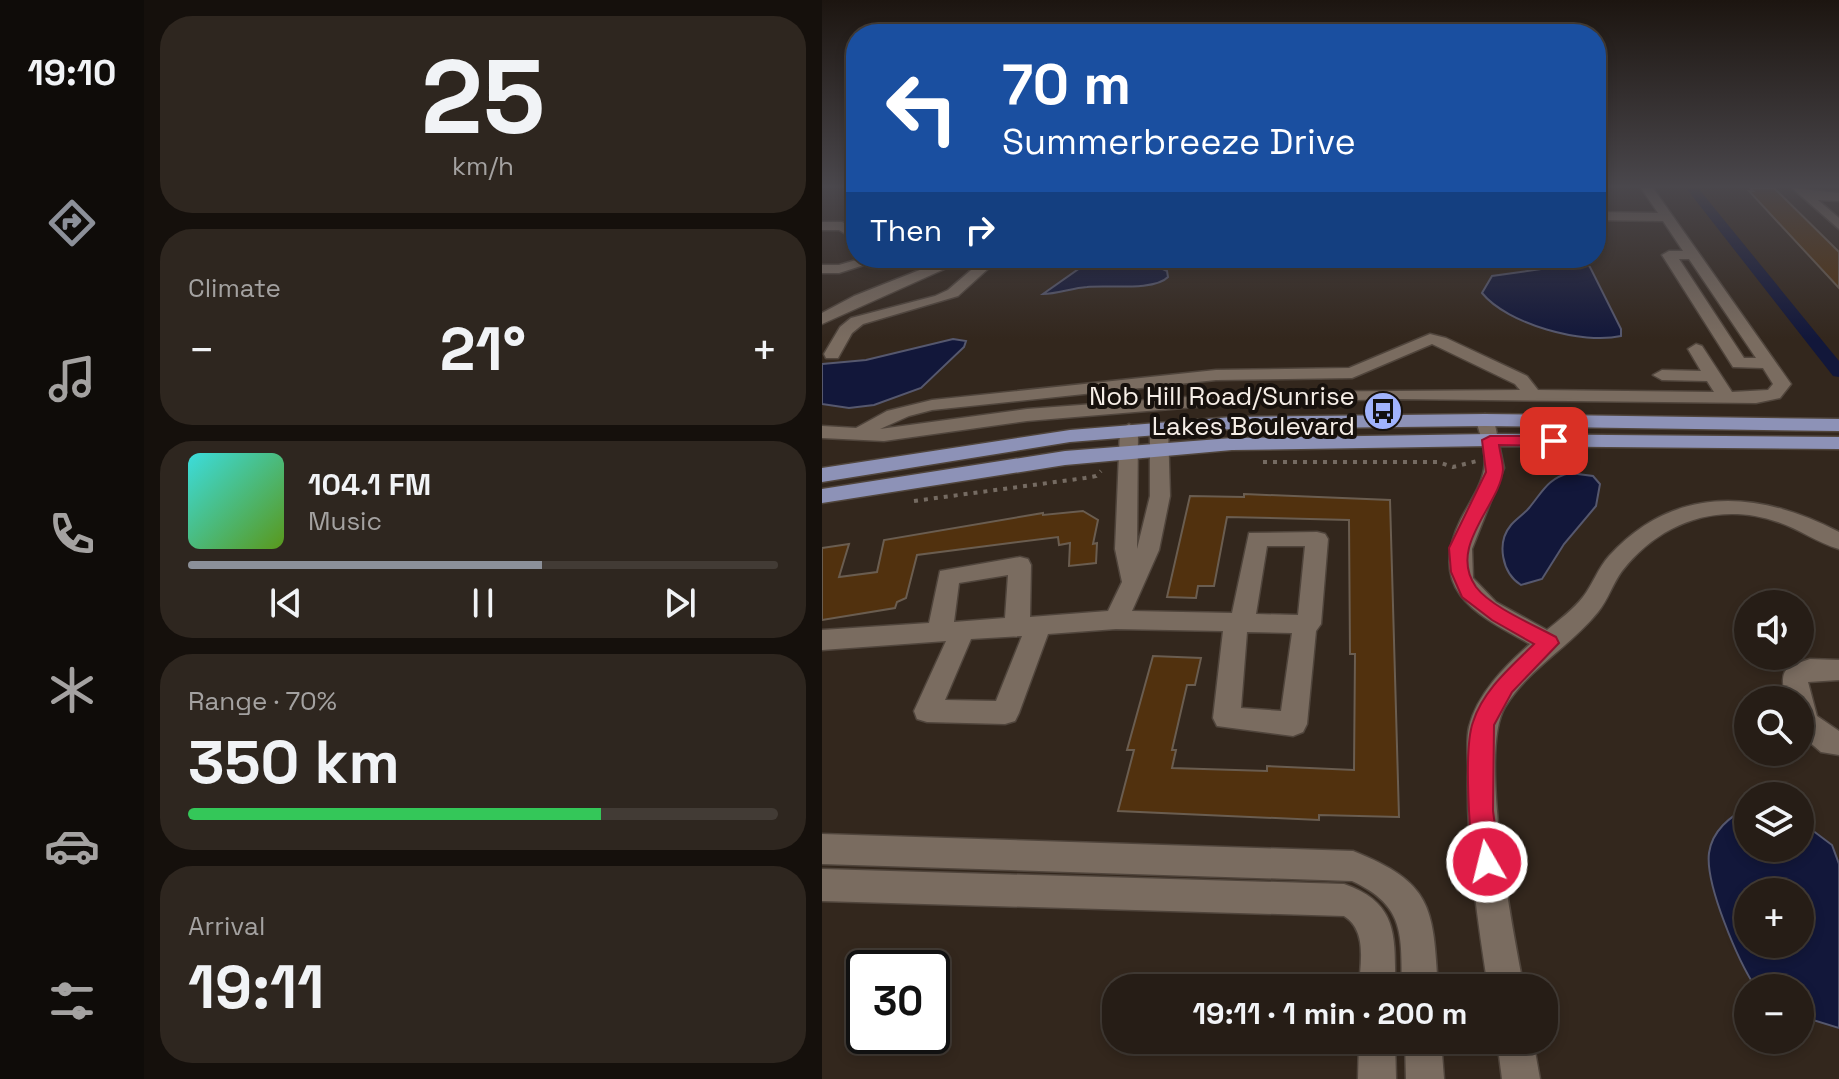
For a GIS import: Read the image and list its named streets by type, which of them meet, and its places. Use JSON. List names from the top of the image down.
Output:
{
  "places": {
    "bus stop": ["Nob Hill Road/Sunrise Lakes Boulevard"]
  },
  "page": {
    "tabs": "19:10",
    "tile": [
      ["25", "km/h"],
      "Climate",
      ["Range · 70%", "350 km"],
      ["Arrival", "19:11"]
    ],
    "turn": ["70 m", "Summerbreeze Drive"],
    "then": "Then",
    "heat": ["−", "21°", "+"],
    "song": ["104.1 FM", "Music"],
    "map_buttons": ["+", "−"],
    "limit": "30",
    "trip": "19:11 · 1 min · 200 m"
  }
}
